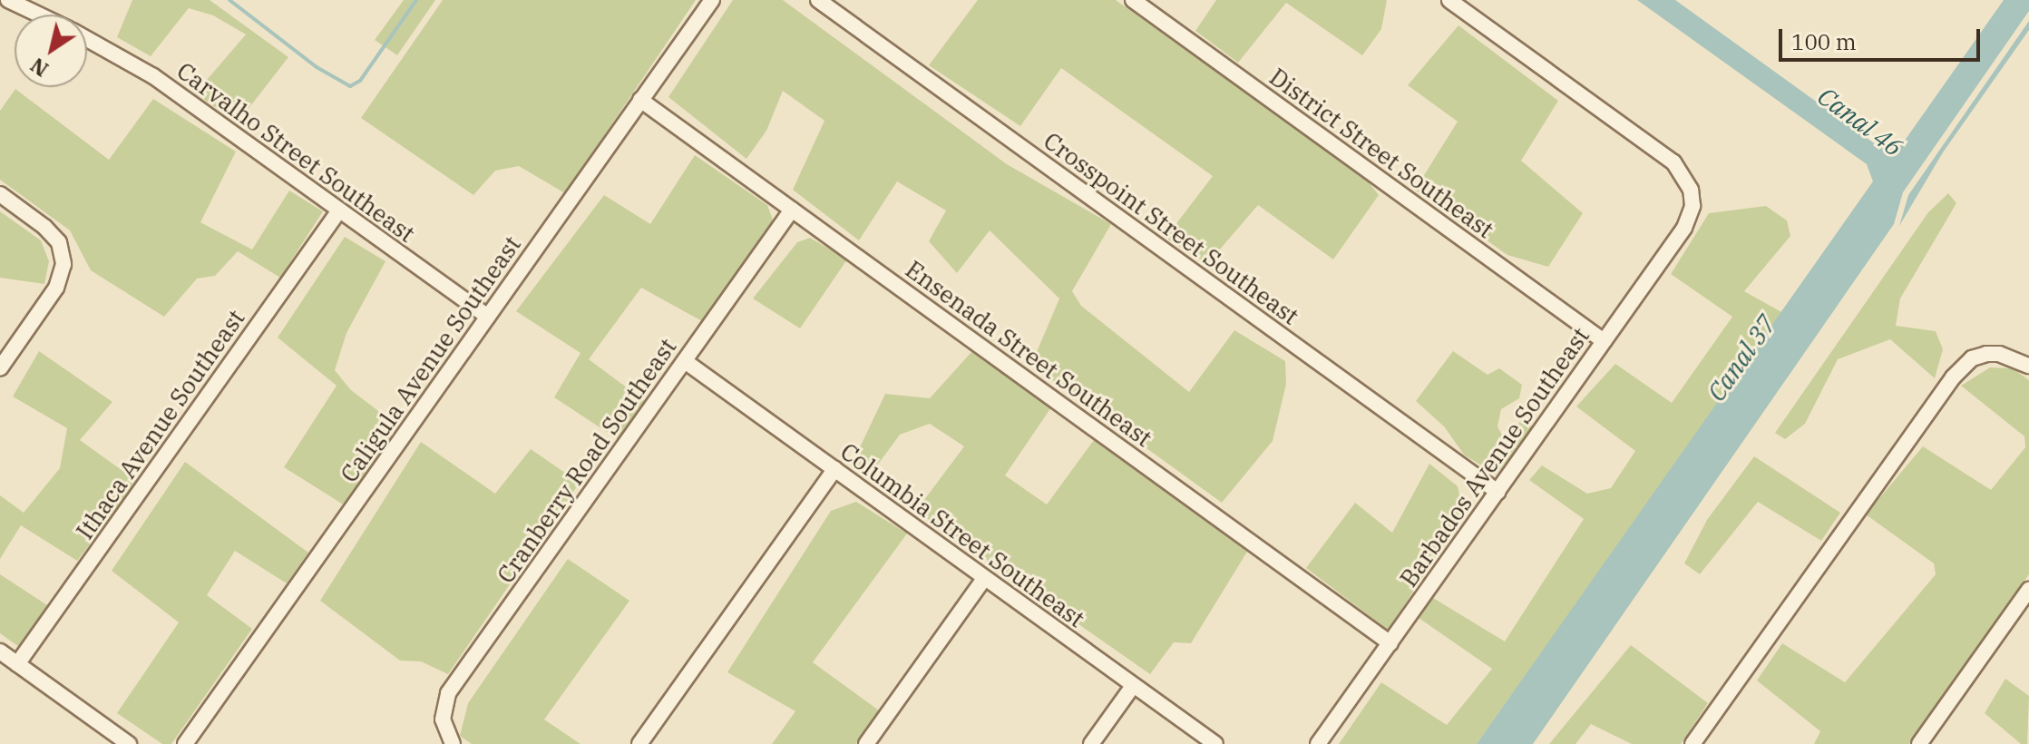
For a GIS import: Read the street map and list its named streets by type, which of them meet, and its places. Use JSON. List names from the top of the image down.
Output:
{
  "streets": {
    "street": [
      "Carvalho Street Southeast",
      "District Street Southeast",
      "Crosspoint Street Southeast",
      "Ensenada Street Southeast",
      "Caligula Avenue Southeast",
      "Ithaca Avenue Southeast",
      "Barbados Avenue Southeast",
      "Cranberry Road Southeast",
      "Columbia Street Southeast"
    ]
  },
  "crossings": [
    ["Carvalho Street Southeast", "Caligula Avenue Southeast"],
    ["Carvalho Street Southeast", "Ithaca Avenue Southeast"],
    ["District Street Southeast", "Barbados Avenue Southeast"],
    ["Crosspoint Street Southeast", "Barbados Avenue Southeast"],
    ["Ensenada Street Southeast", "Caligula Avenue Southeast"],
    ["Ensenada Street Southeast", "Barbados Avenue Southeast"],
    ["Ensenada Street Southeast", "Cranberry Road Southeast"],
    ["Cranberry Road Southeast", "Columbia Street Southeast"]
  ],
  "water": ["Canal 46", "Canal 37"],
  "scale_bar": "100 m",
  "north": "bottom left"
}
